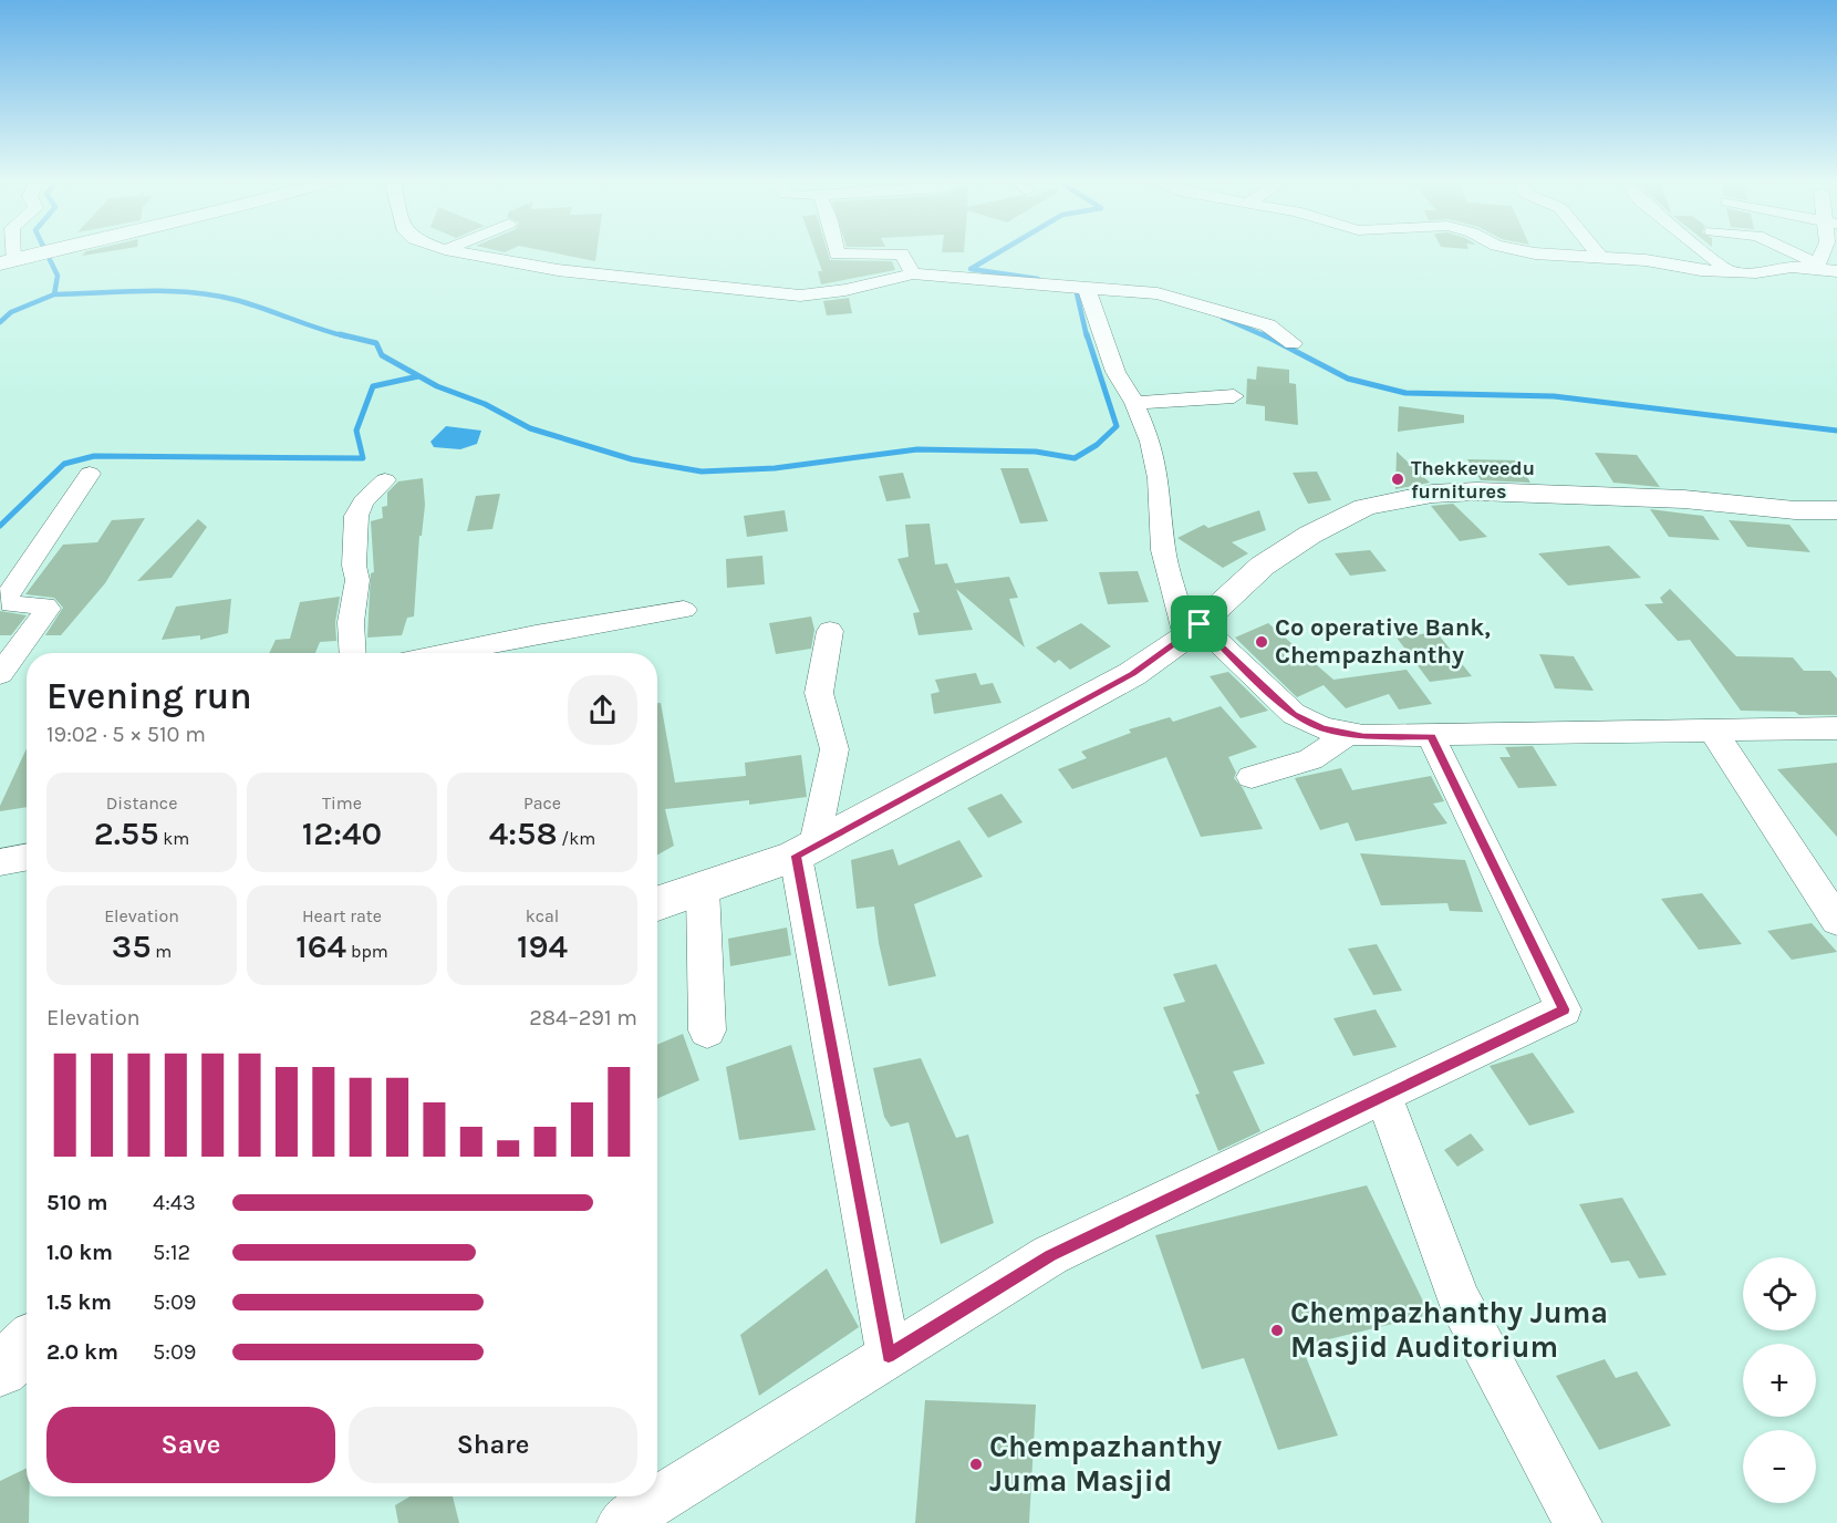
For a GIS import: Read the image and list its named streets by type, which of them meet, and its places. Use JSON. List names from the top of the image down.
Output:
{
  "places": [
    "Thekkeveedu furnitures",
    "Co operative Bank, Chempazhanthy",
    "Chempazhanthy Juma Masjid Auditorium",
    "Chempazhanthy Juma Masjid"
  ],
  "page": {
    "heading": ["Evening run", "19:02 · 5 × 510 m"],
    "stats": [
      ["Distance", "2.55 km"],
      ["Time", "12:40"],
      ["Pace", "4:58 /km"],
      ["Elevation", "35 m"],
      ["Heart rate", "164 bpm"],
      ["kcal", "194"]
    ],
    "chart": ["Elevation", "284–291 m"],
    "list": [
      {
        "name": "510 m",
        "note": "4:43"
      },
      {
        "name": "1.0 km",
        "note": "5:12"
      },
      {
        "name": "1.5 km",
        "note": "5:09"
      },
      {
        "name": "2.0 km",
        "note": "5:09"
      }
    ],
    "map_buttons": ["+", "−"],
    "buttons": ["Save", "Share"]
  }
}
